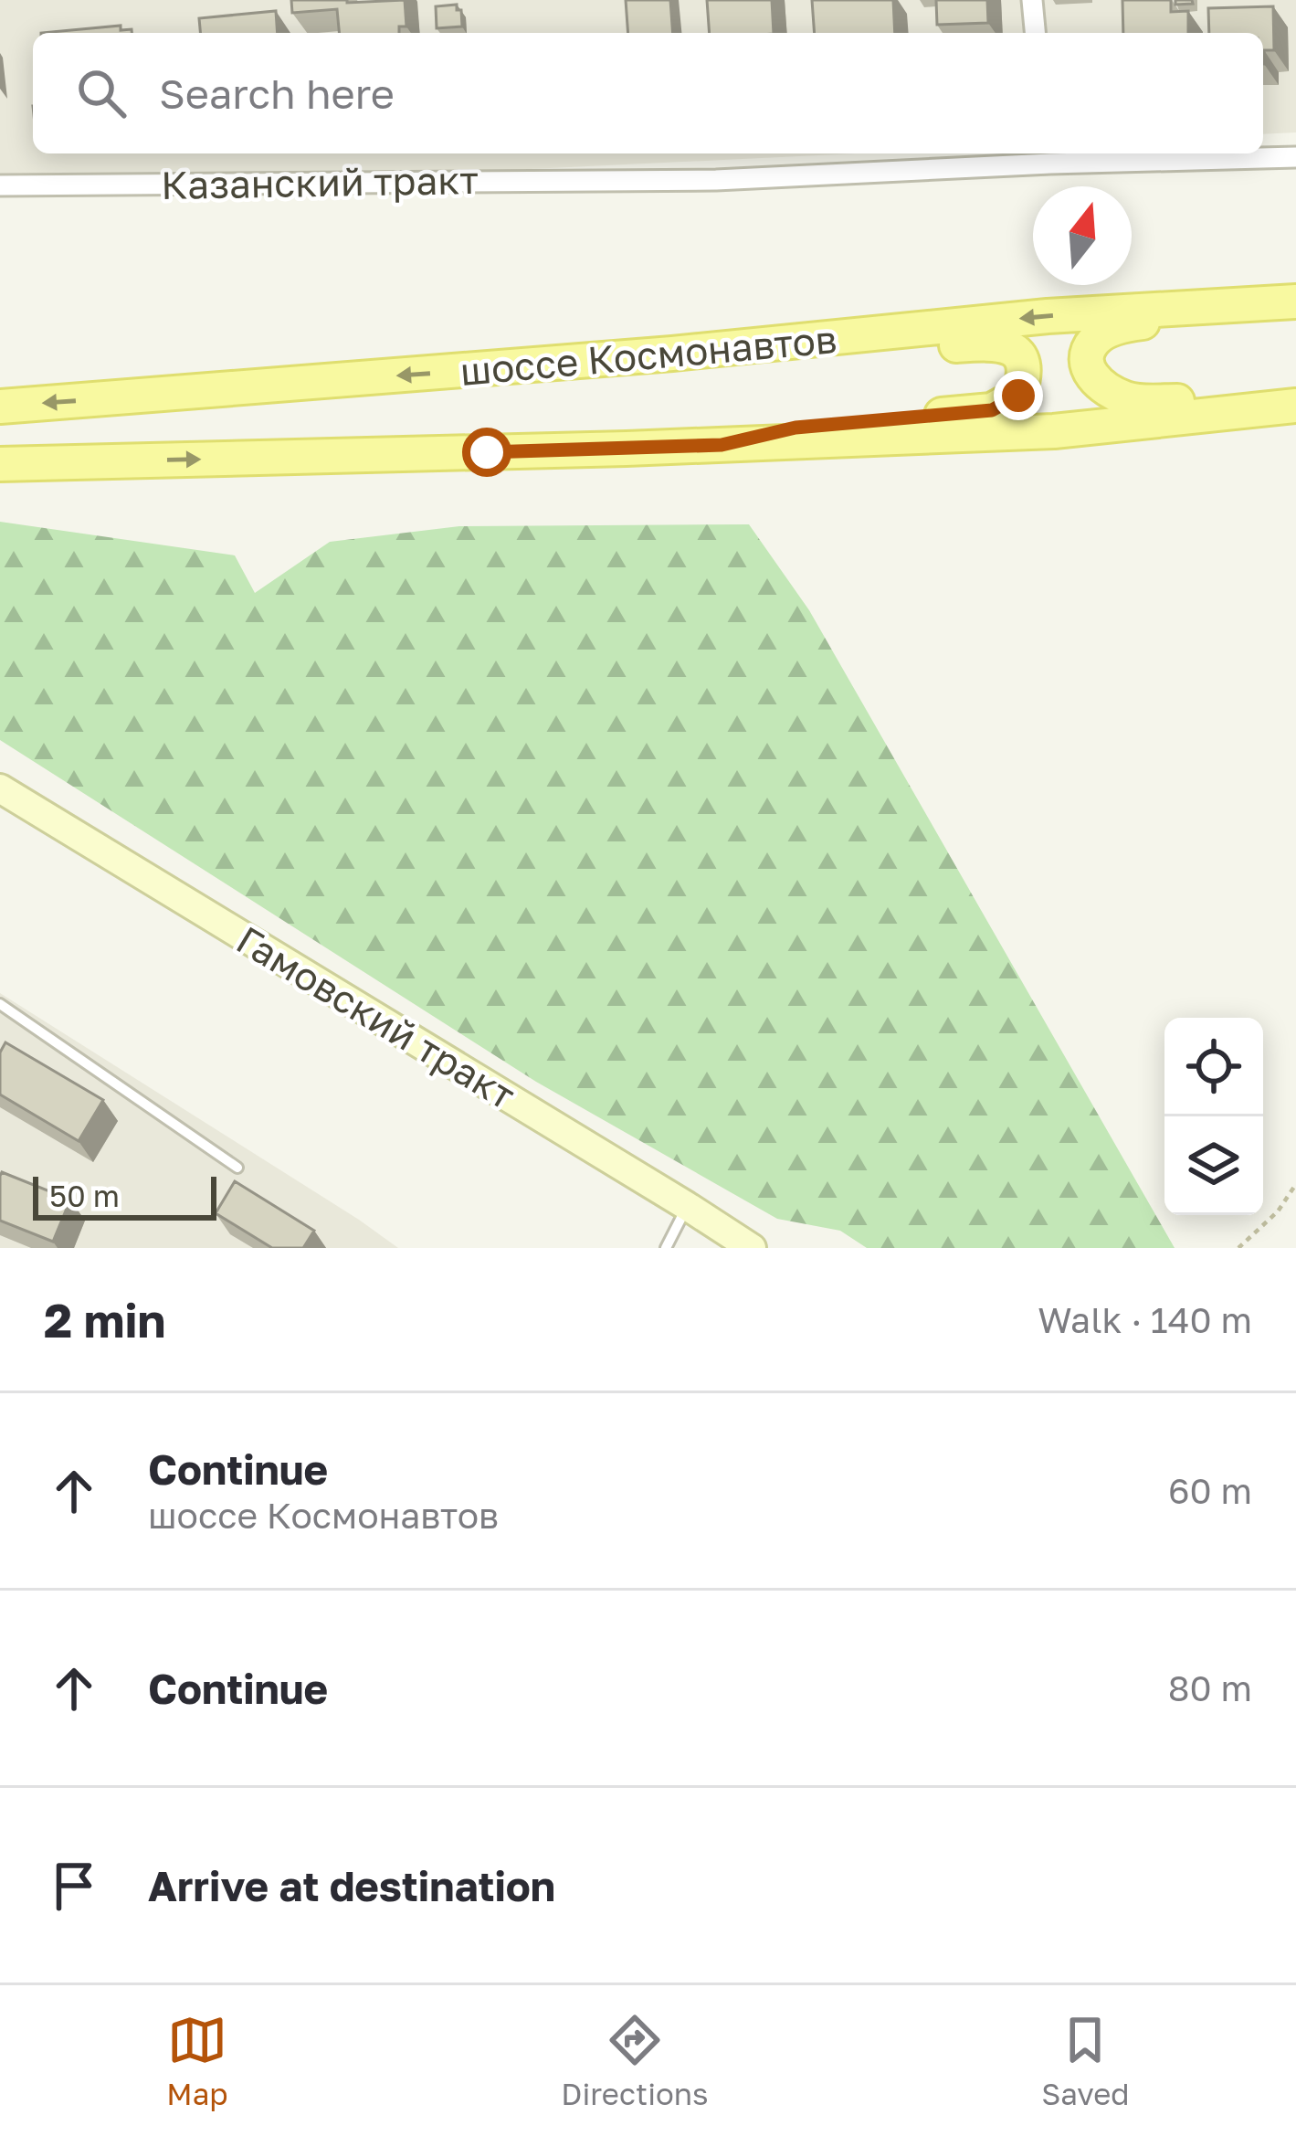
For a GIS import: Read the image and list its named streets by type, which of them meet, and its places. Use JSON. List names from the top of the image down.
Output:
{
  "streets": {
    "main road": ["шоссе Космонавтов"],
    "street": ["Казанский тракт", "Гамовский тракт"]
  },
  "scale_bar": "50 m",
  "north": "top",
  "page": {
    "search": "Search here",
    "scale": "50 m",
    "heading": ["2 min", "Walk · 140 m"],
    "list": [
      ["Continue", "шоссе Космонавтов", "60 m"],
      ["Continue", "80 m"],
      "Arrive at destination"
    ],
    "nav": ["Map", "Directions", "Saved"]
  }
}
